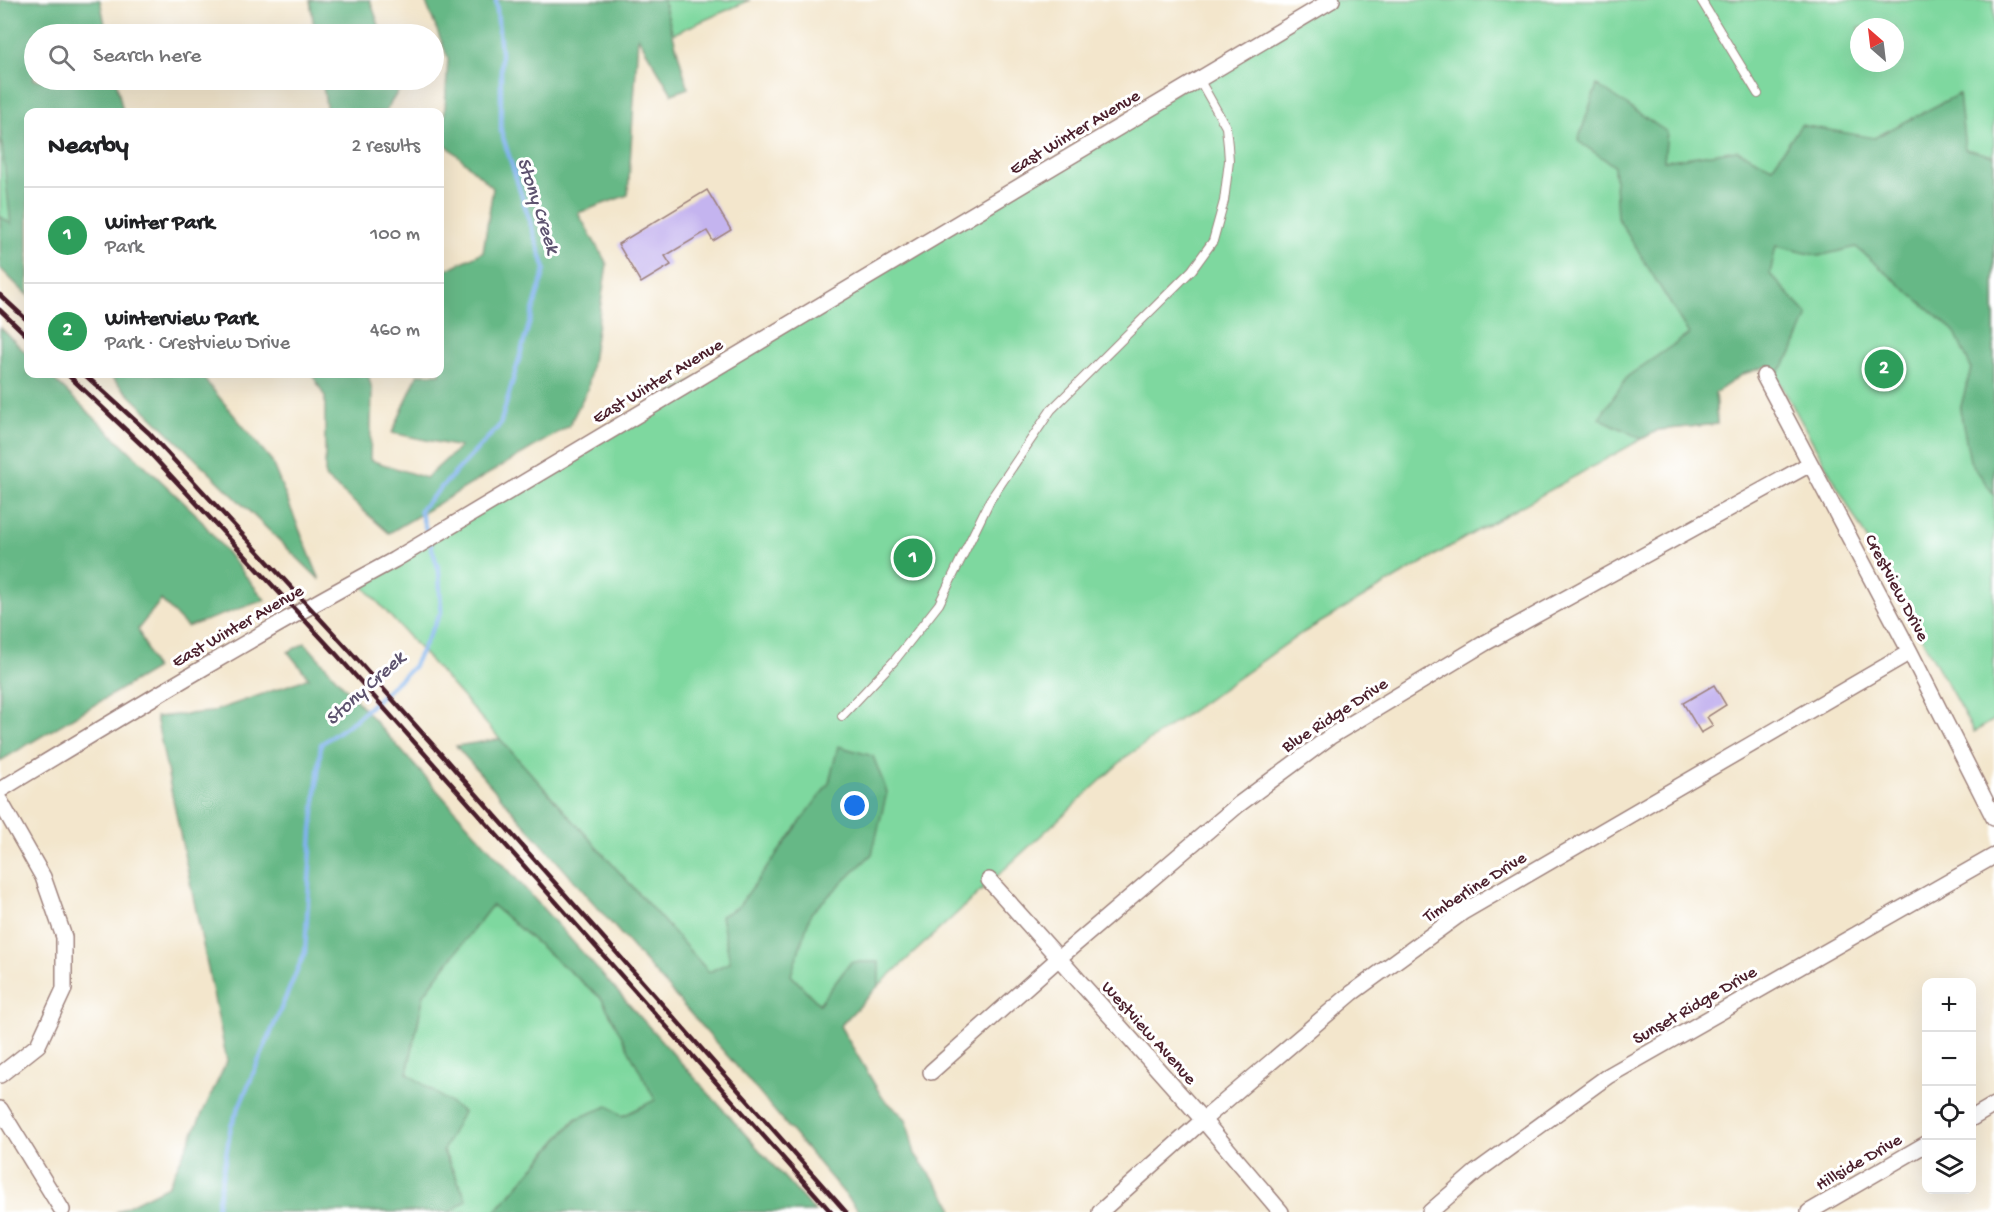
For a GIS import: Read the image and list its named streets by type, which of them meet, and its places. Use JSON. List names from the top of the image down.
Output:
{
  "streets": {
    "street": [
      "East Winter Avenue",
      "Crestview Drive",
      "Blue Ridge Drive",
      "Timberline Drive",
      "Sunset Ridge Drive",
      "Westview Avenue",
      "Hillside Drive"
    ]
  },
  "crossings": [
    ["Crestview Drive", "Blue Ridge Drive"],
    ["Crestview Drive", "Timberline Drive"],
    ["Blue Ridge Drive", "Westview Avenue"],
    ["Timberline Drive", "Westview Avenue"]
  ],
  "water": ["Stony Creek"],
  "north": "top left",
  "page": {
    "search": "Search here",
    "heading": ["Nearby", "2 results"],
    "list": [
      {
        "mark": "1",
        "name": "Winter Park",
        "note": "Park",
        "value": "100 m"
      },
      {
        "mark": "2",
        "name": "Winterview Park",
        "note": "Park · Crestview Drive",
        "value": "460 m"
      }
    ],
    "pins": ["2", "1"],
    "map_buttons": ["+", "−"]
  }
}
